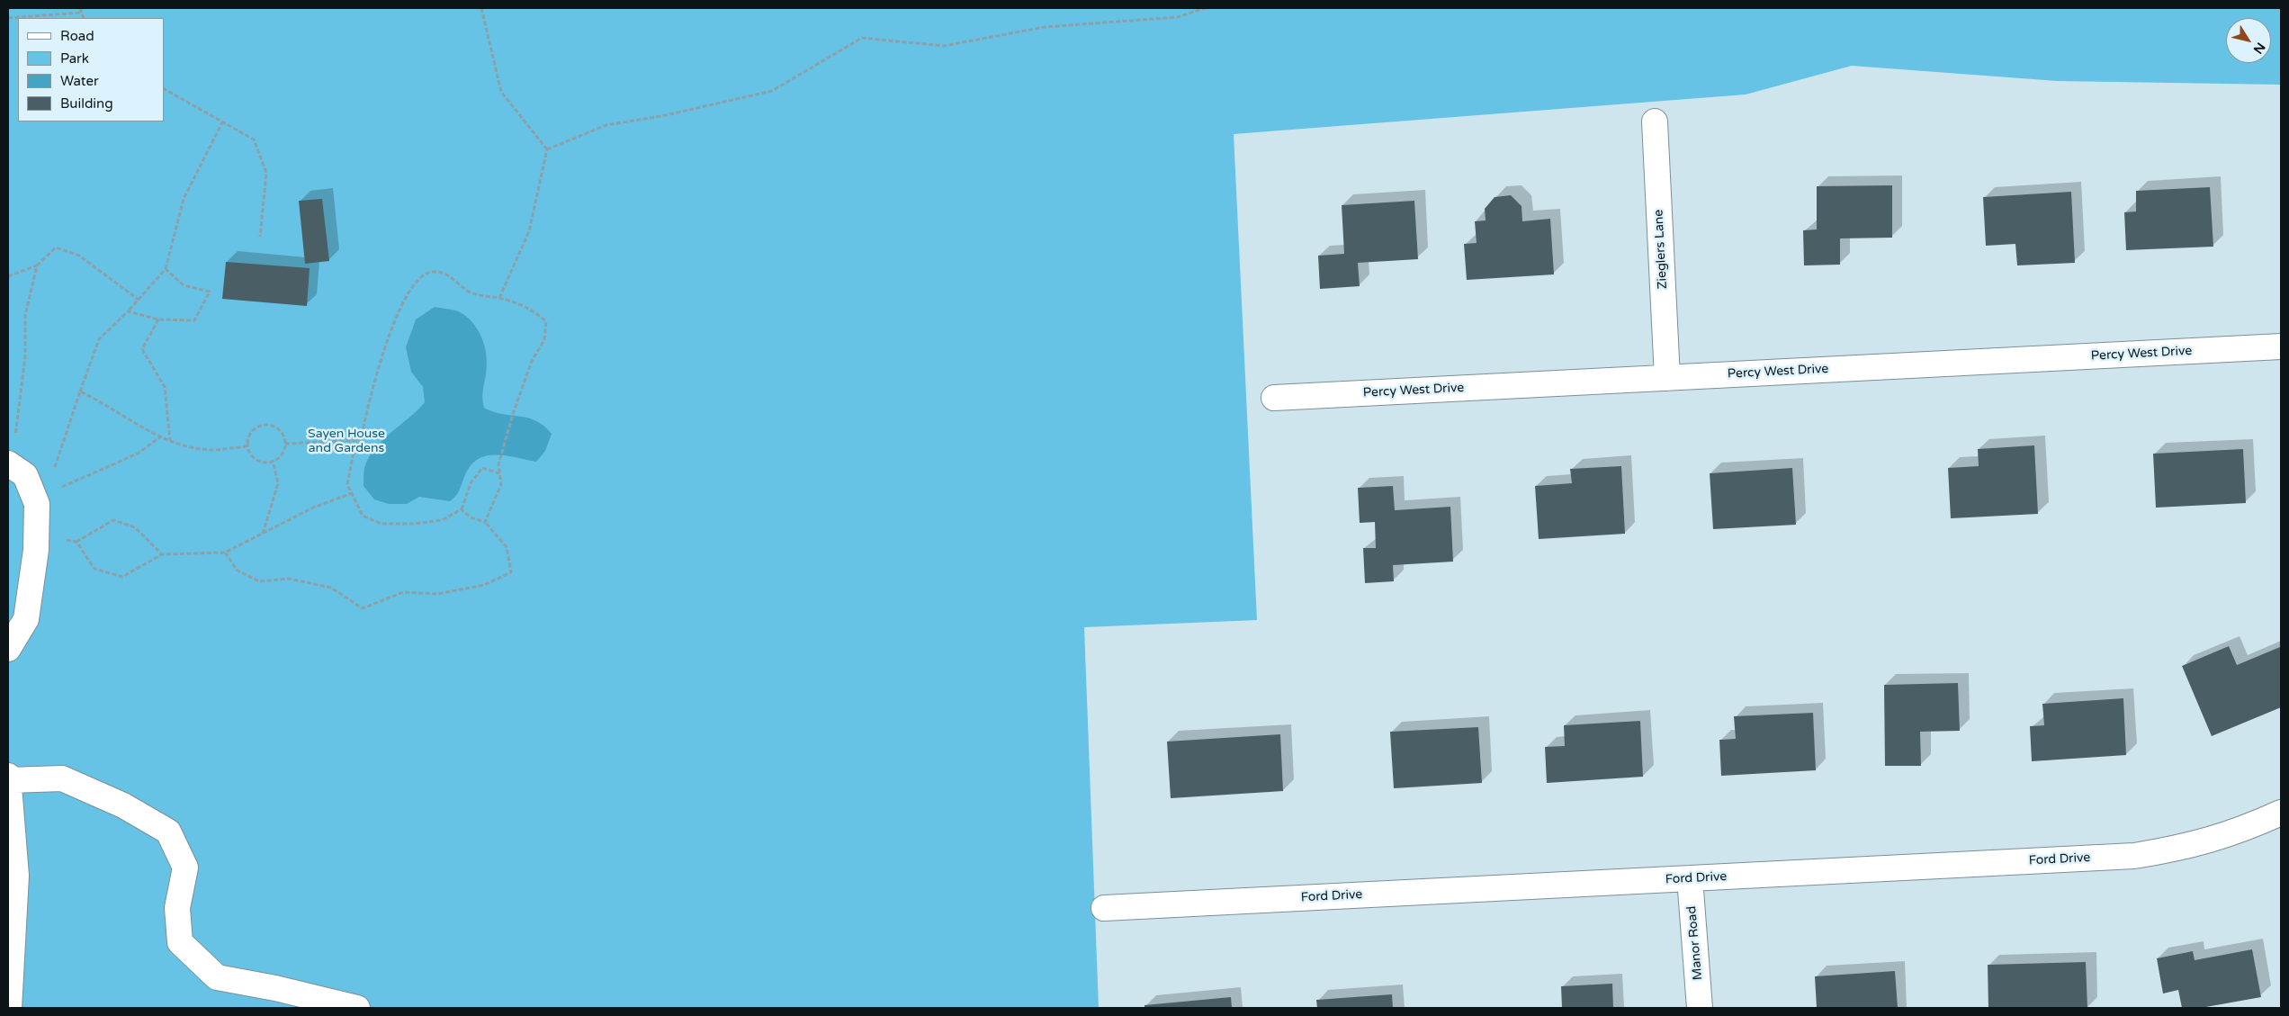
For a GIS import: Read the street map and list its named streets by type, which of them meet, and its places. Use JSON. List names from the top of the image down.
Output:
{
  "streets": {
    "street": [
      "Zieglers Lane",
      "Percy West Drive",
      "Ford Drive",
      "Manor Road"
    ]
  },
  "crossings": [
    ["Zieglers Lane", "Percy West Drive"],
    ["Ford Drive", "Manor Road"]
  ],
  "parks": ["Sayen House and Gardens"],
  "legend": [
    "Road",
    "Park",
    "Water",
    "Building"
  ],
  "north": "bottom right"
}
